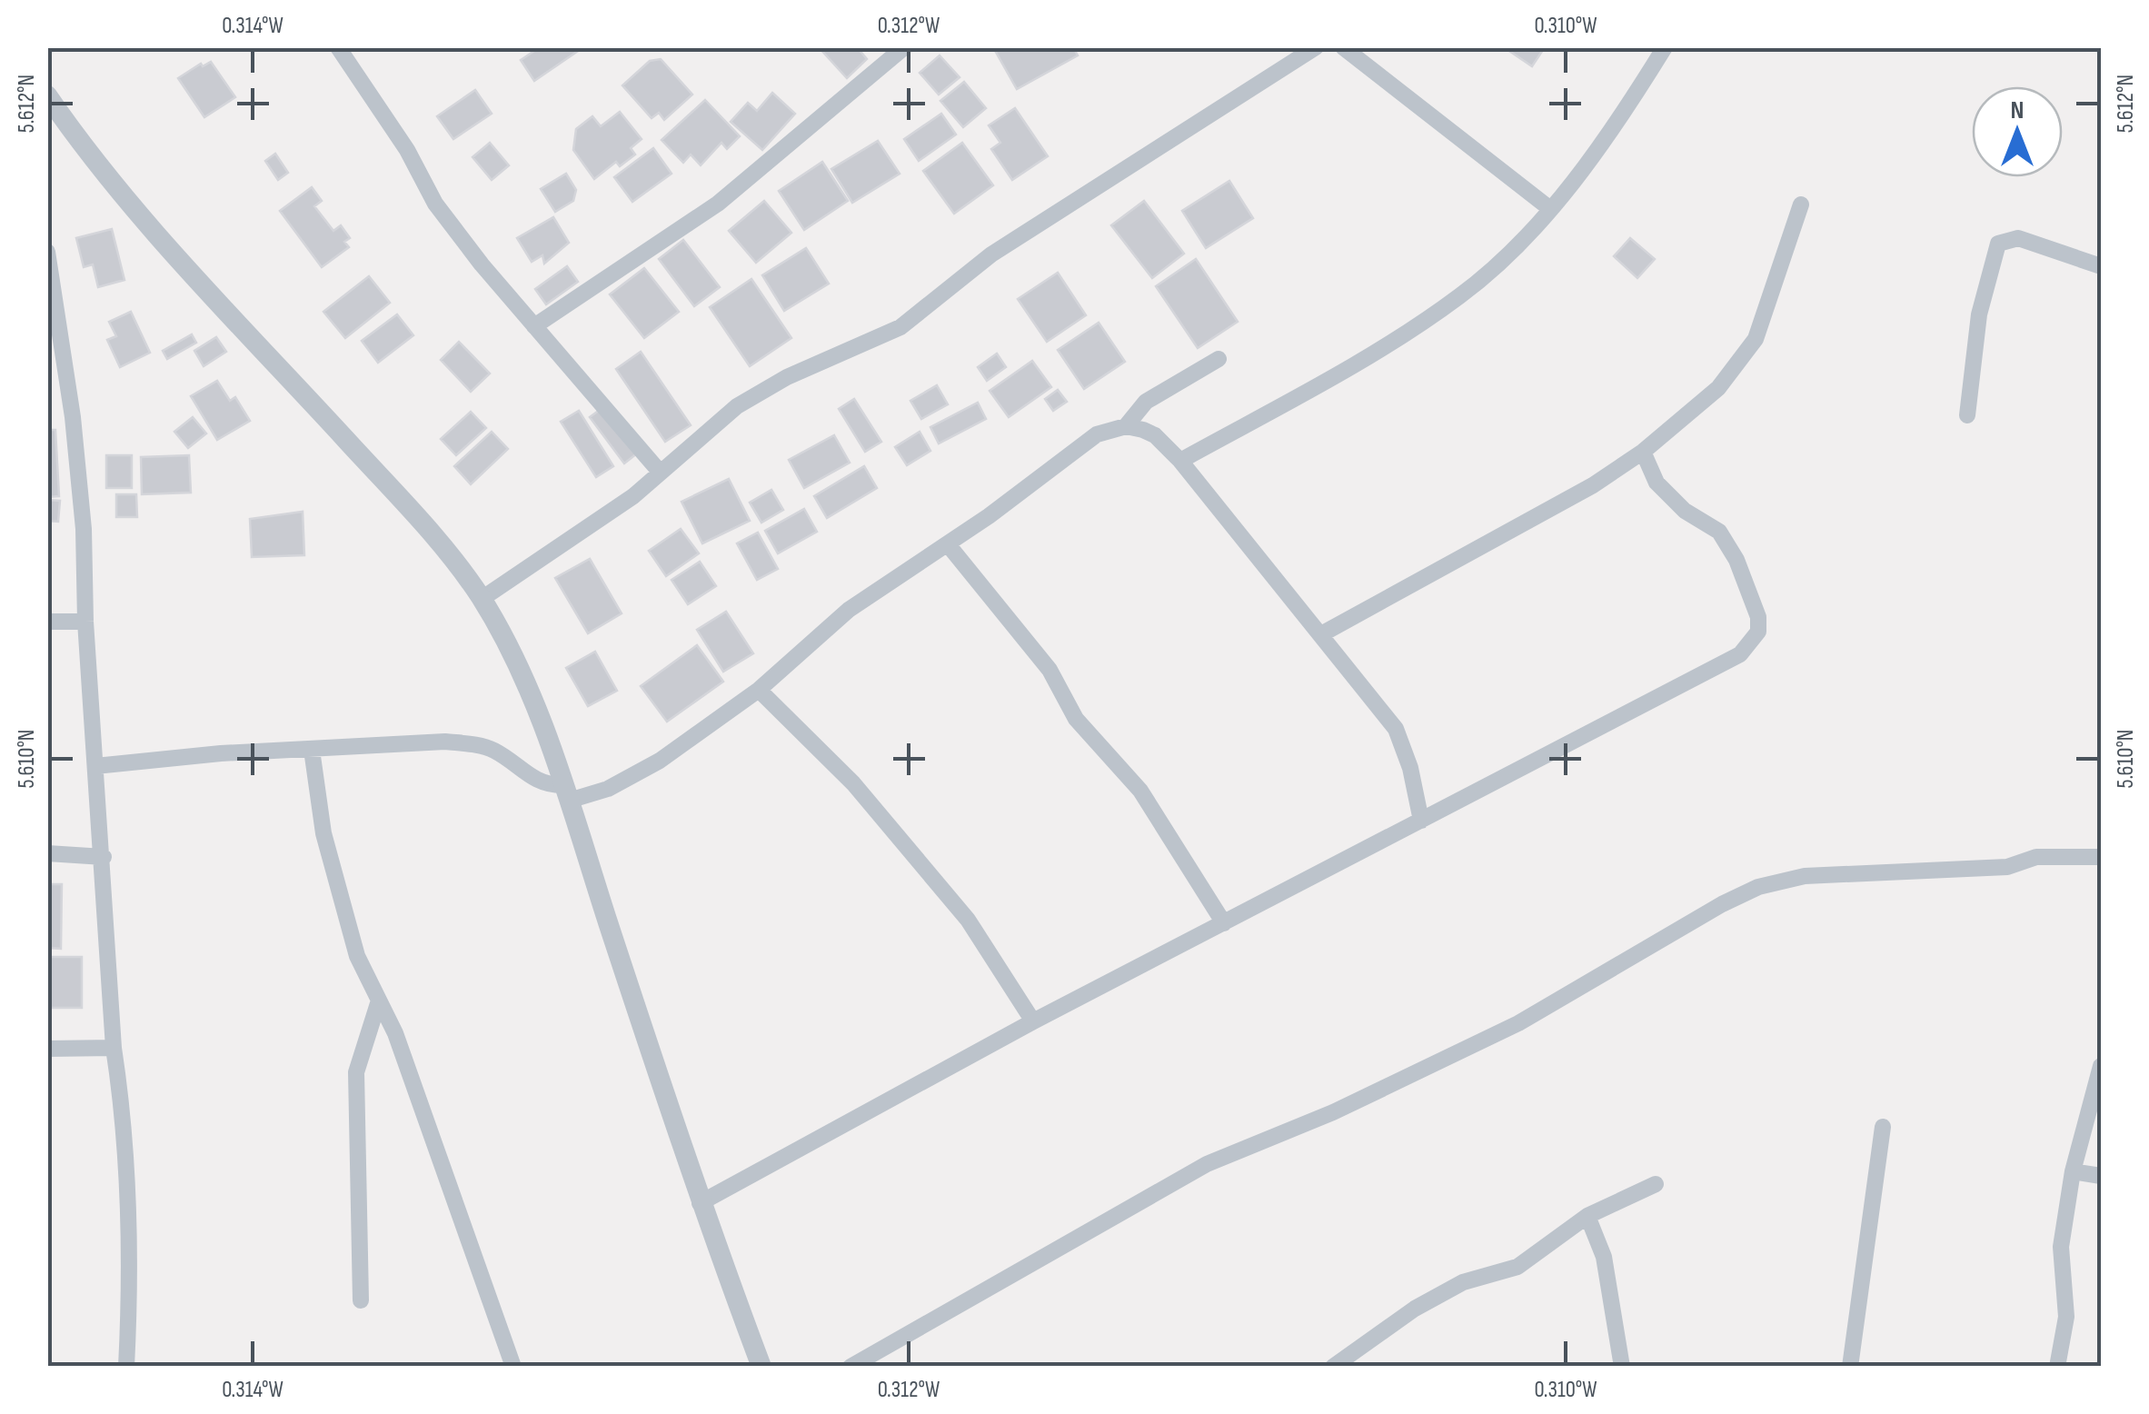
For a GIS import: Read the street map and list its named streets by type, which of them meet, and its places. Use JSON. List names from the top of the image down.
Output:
{
  "north": "top",
  "coordinates": [
    "0.314°W",
    "0.312°W",
    "0.310°W",
    "5.612°N",
    "5.610°N"
  ]
}
